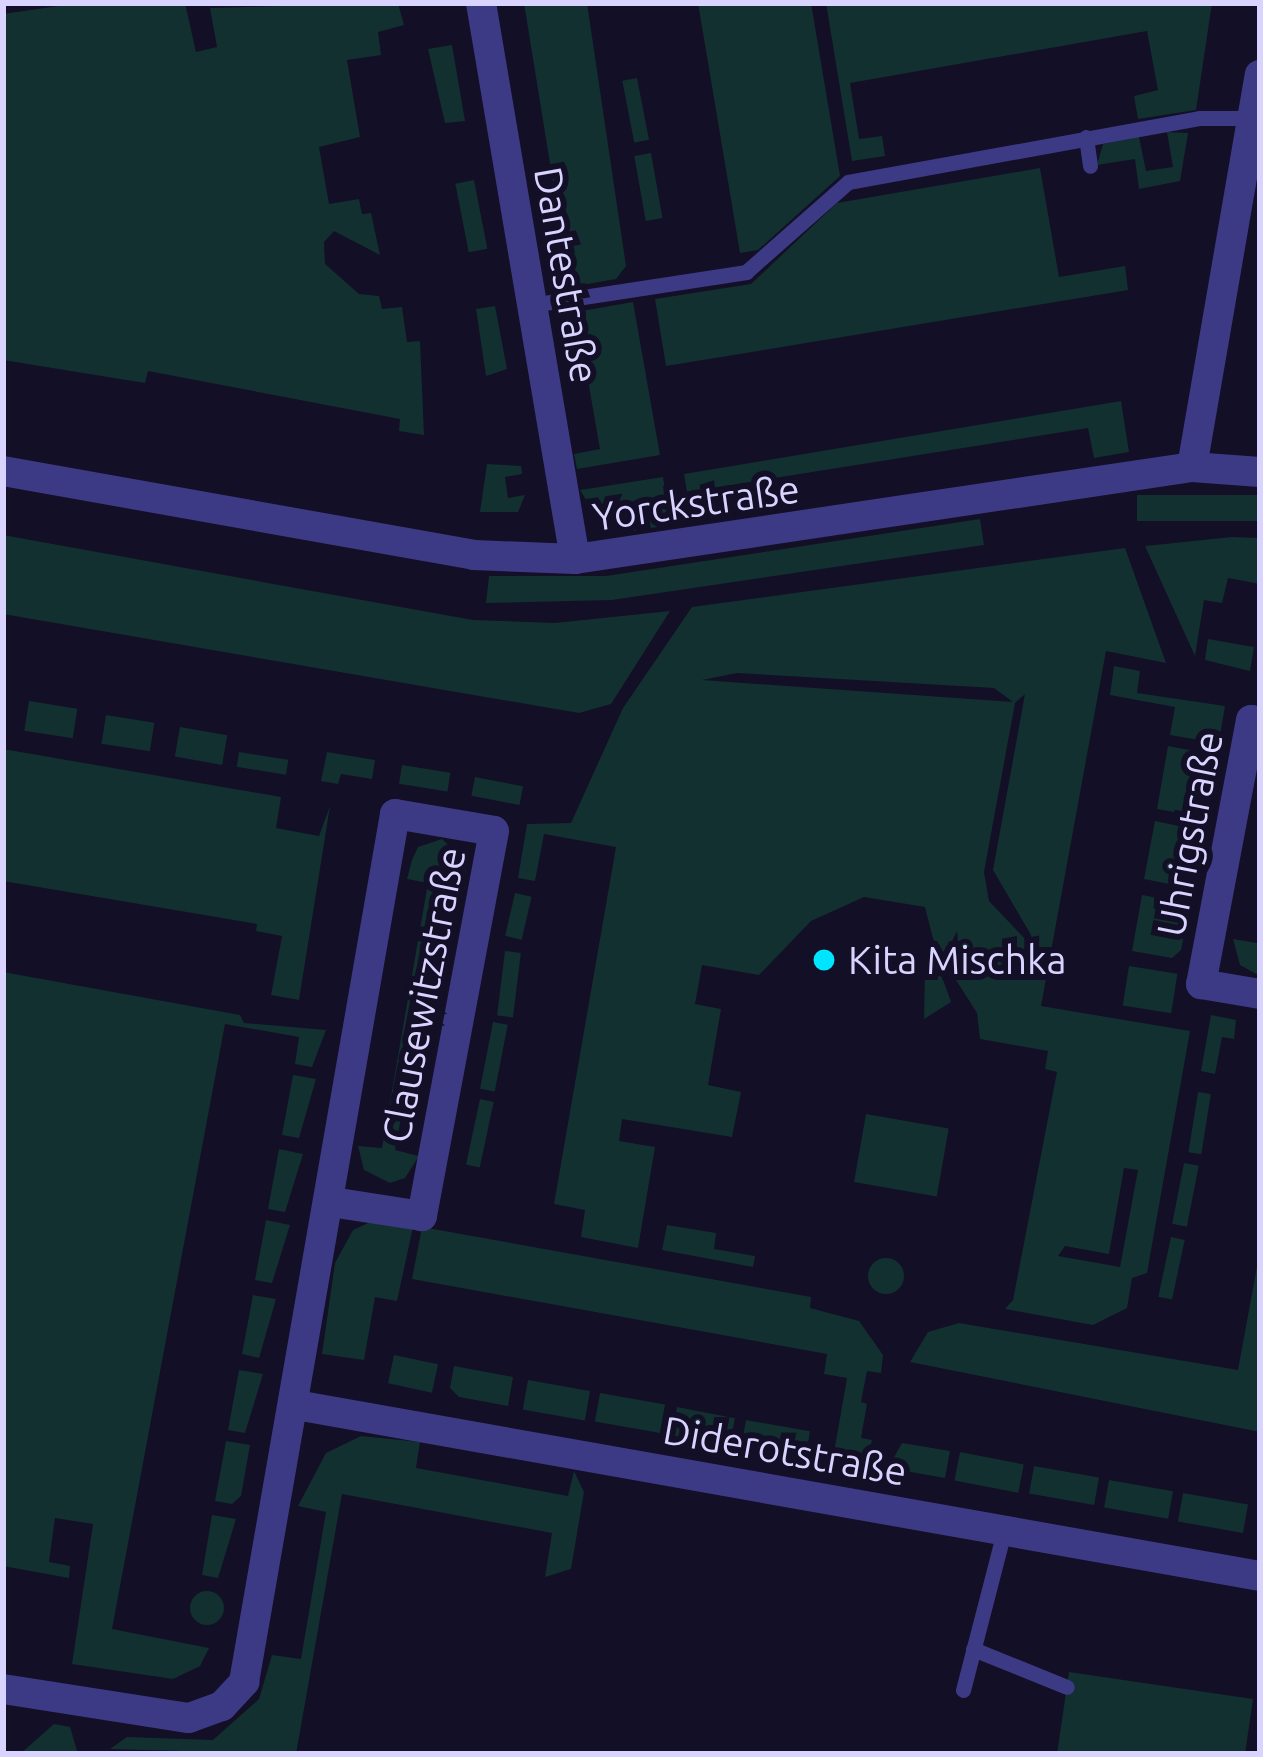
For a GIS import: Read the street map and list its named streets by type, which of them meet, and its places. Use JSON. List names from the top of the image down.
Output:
{
  "streets": {
    "street": [
      "Dantestraße",
      "Yorckstraße",
      "Uhrigstraße",
      "Clausewitzstraße",
      "Diderotstraße"
    ]
  },
  "crossings": [
    ["Dantestraße", "Yorckstraße"],
    ["Clausewitzstraße", "Diderotstraße"]
  ],
  "places": ["Kita Mischka"]
}
